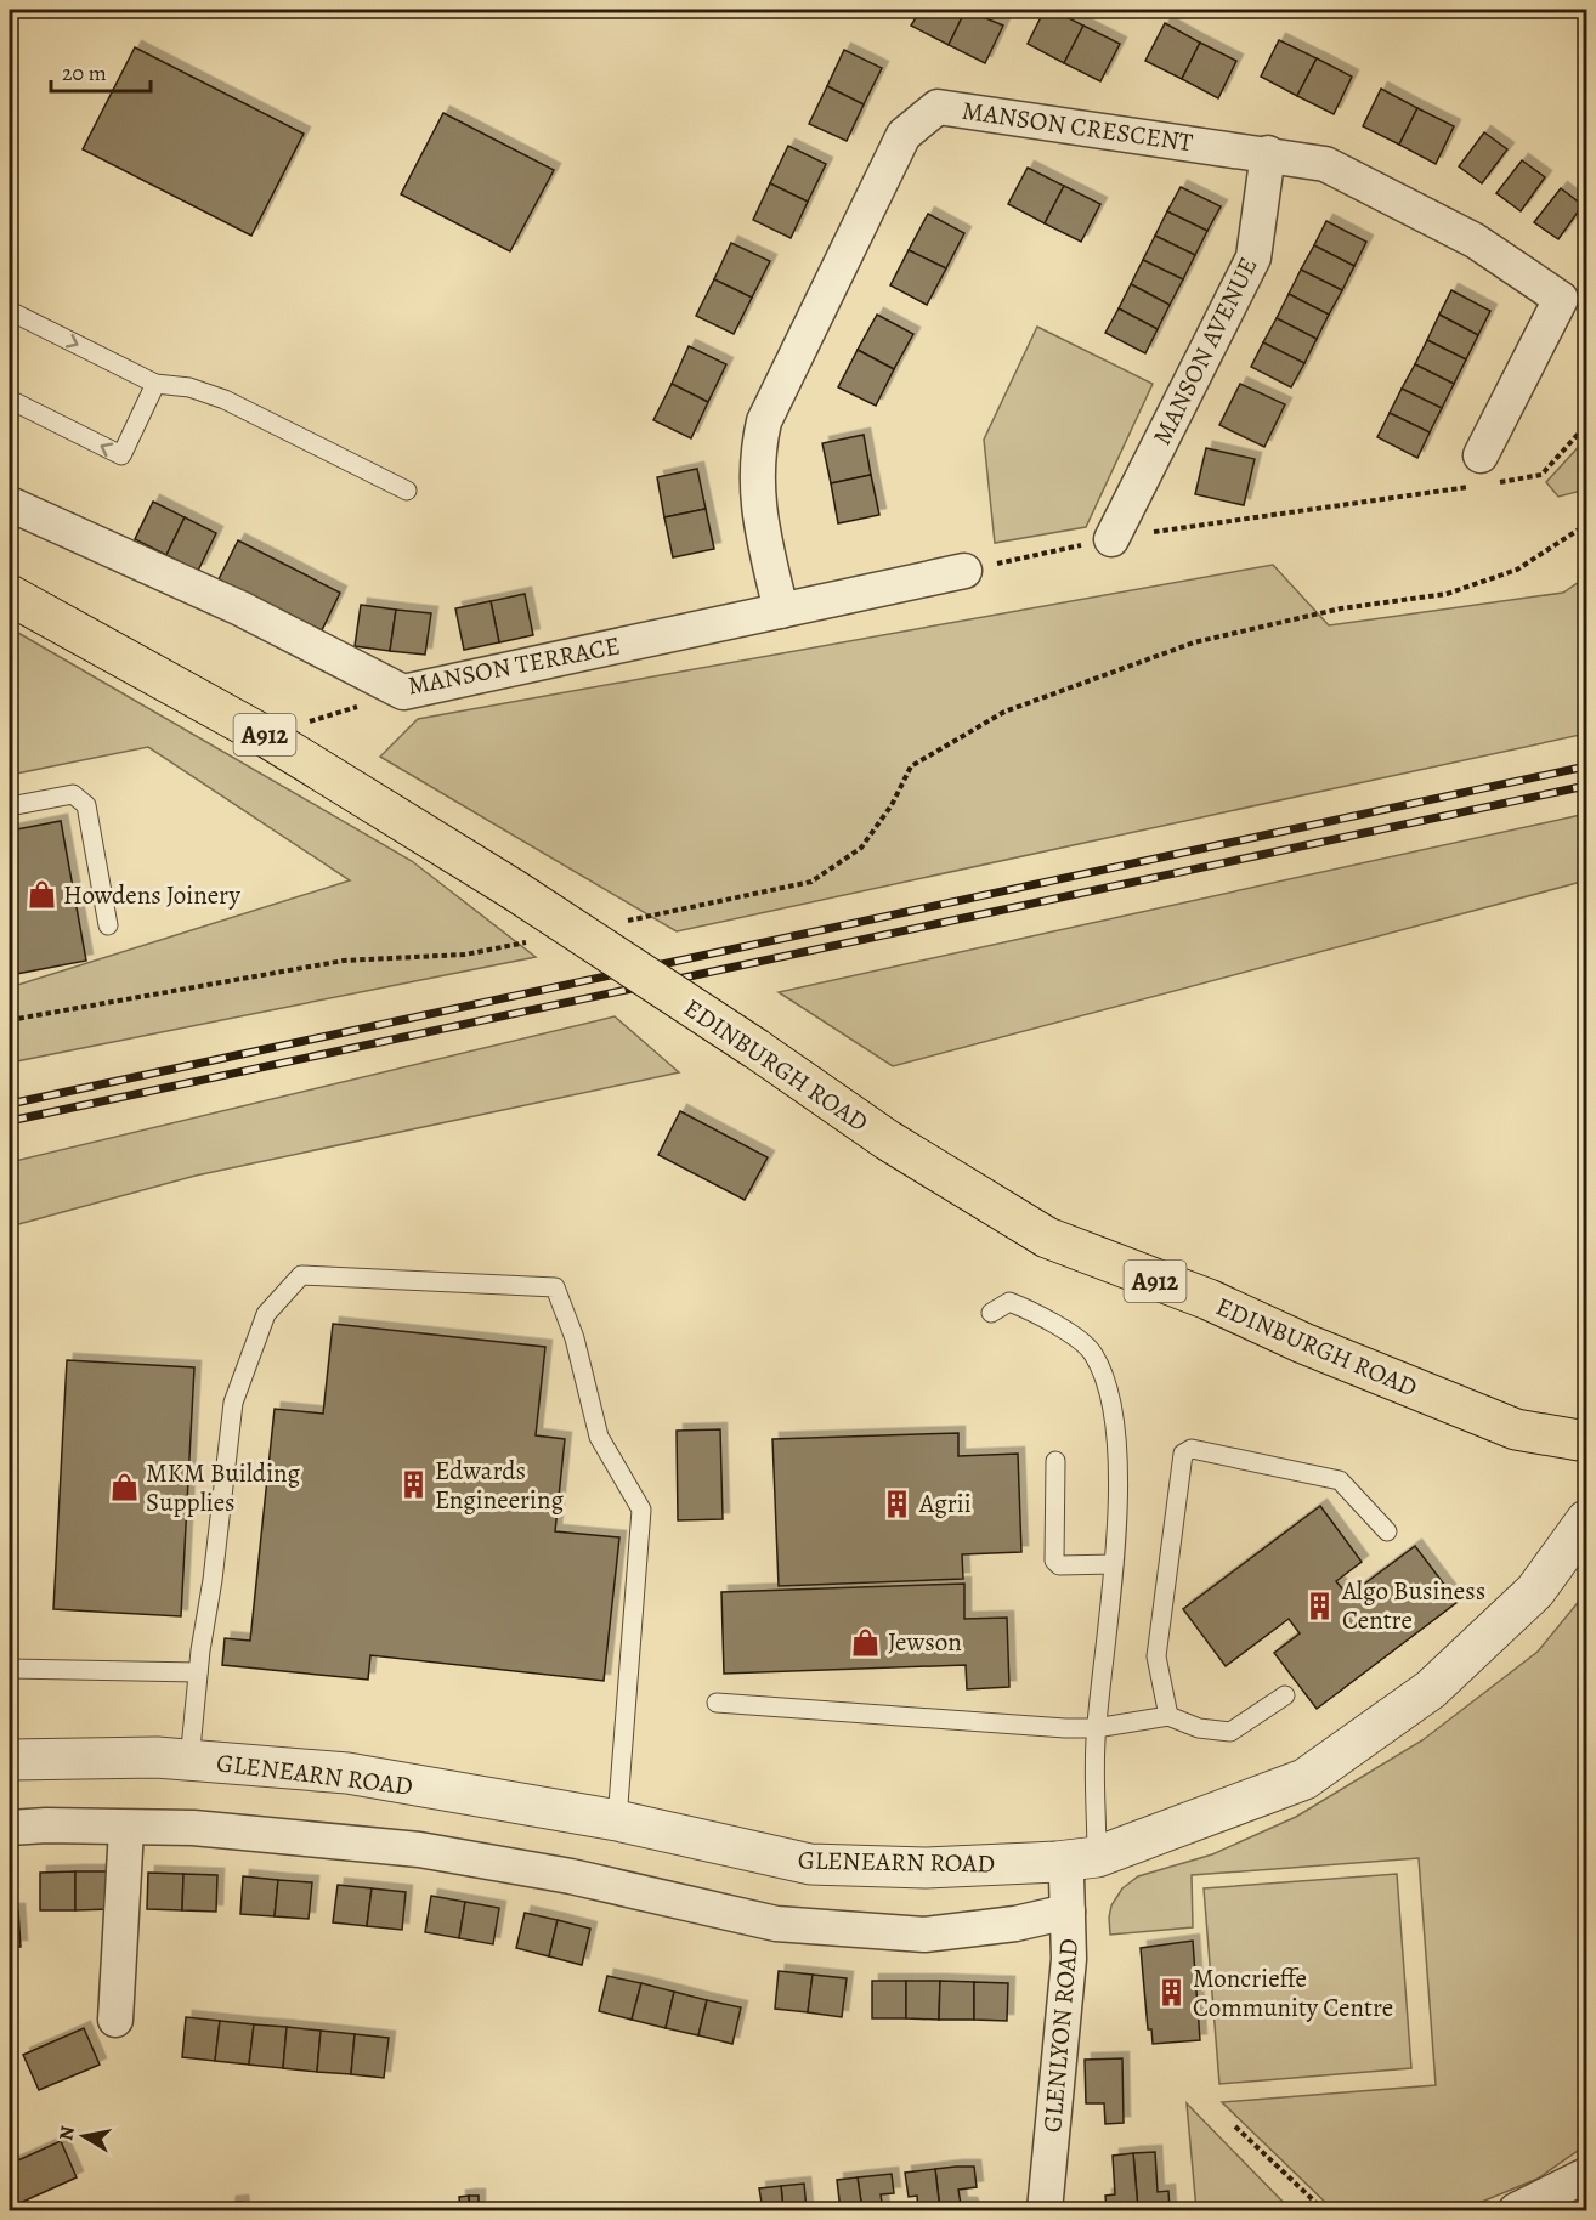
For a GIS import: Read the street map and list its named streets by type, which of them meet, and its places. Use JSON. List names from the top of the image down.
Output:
{
  "streets": {
    "main road": ["A912", "EDINBURGH ROAD"],
    "street": [
      "MANSON CRESCENT",
      "MANSON AVENUE",
      "MANSON TERRACE",
      "GLENEARN ROAD",
      "GLENLYON ROAD"
    ]
  },
  "crossings": [
    ["MANSON CRESCENT", "MANSON AVENUE"],
    ["MANSON CRESCENT", "MANSON TERRACE"],
    ["GLENEARN ROAD", "GLENLYON ROAD"]
  ],
  "places": {
    "shop": ["Howdens Joinery", "MKM Building Supplies", "Jewson"],
    "building": [
      "Edwards Engineering",
      "Agrii",
      "Algo Business Centre",
      "Moncrieffe Community Centre"
    ]
  },
  "scale_bar": "20 m",
  "north": "left"
}
